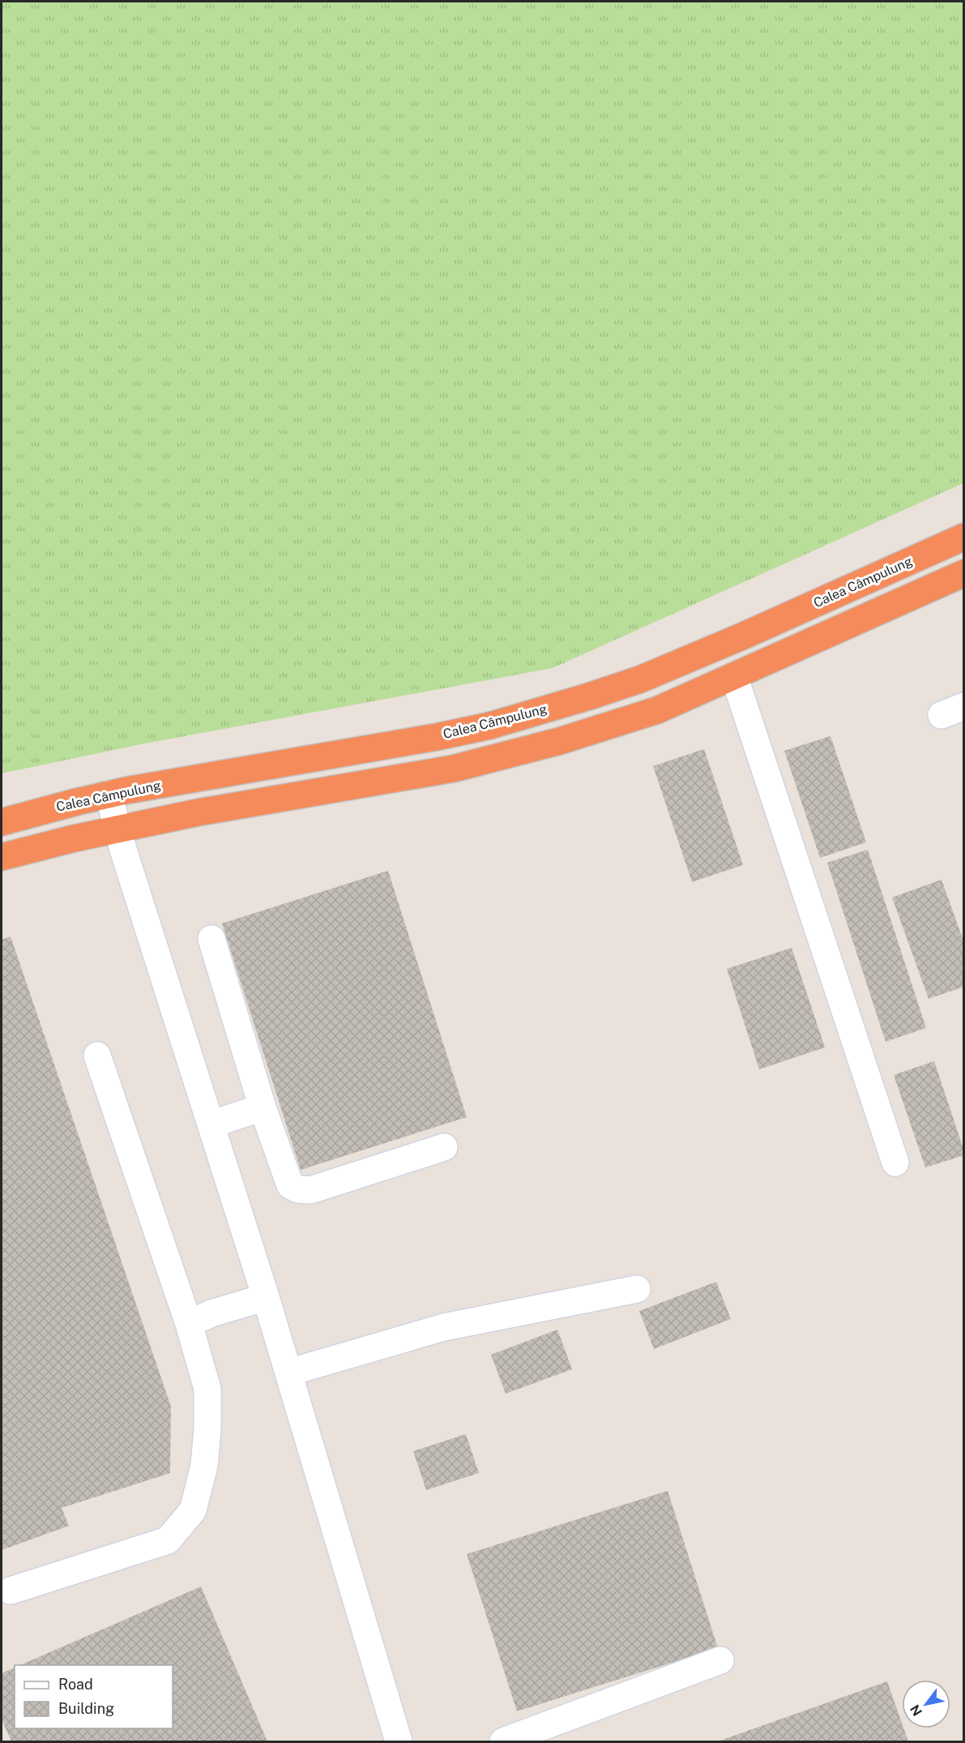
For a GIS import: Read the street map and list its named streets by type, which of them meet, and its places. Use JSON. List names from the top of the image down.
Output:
{
  "streets": {
    "highway": ["Calea Câmpulung"]
  },
  "legend": ["Road", "Building"],
  "north": "bottom left"
}
